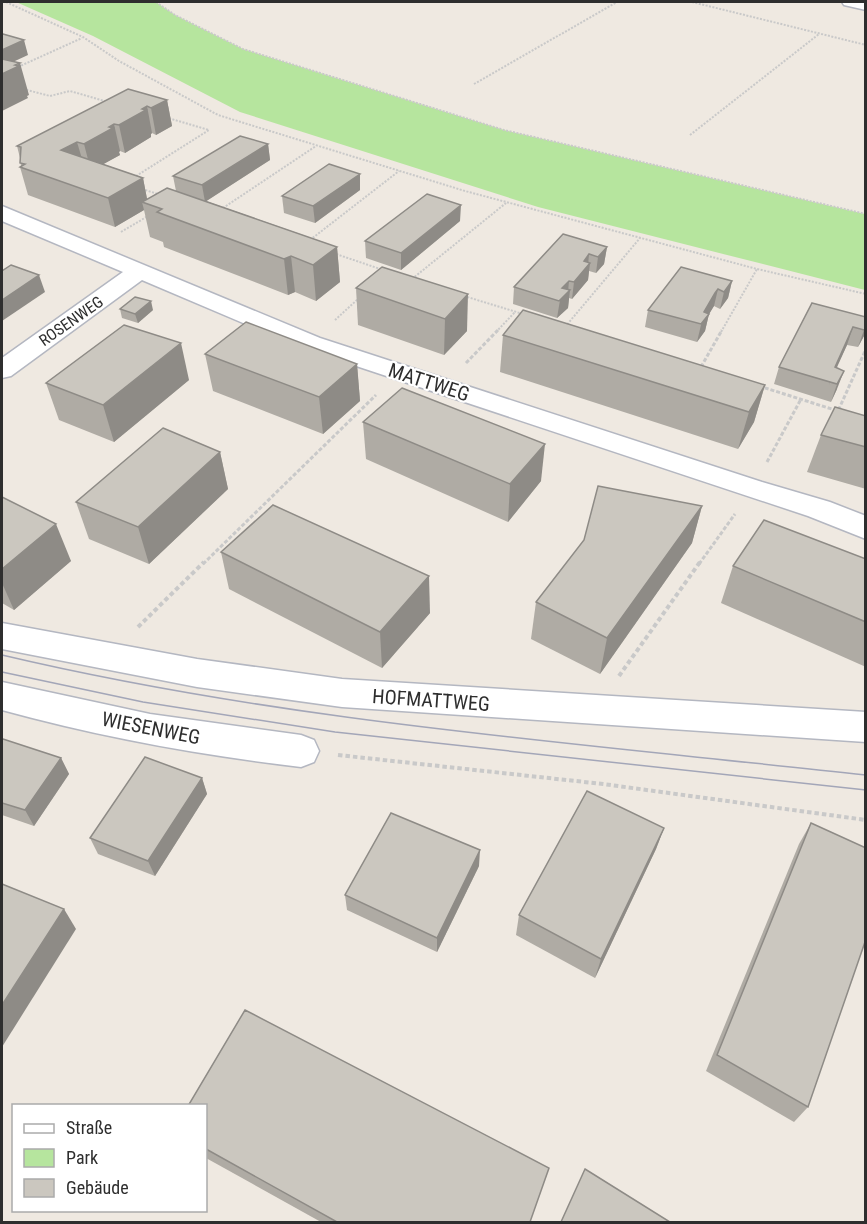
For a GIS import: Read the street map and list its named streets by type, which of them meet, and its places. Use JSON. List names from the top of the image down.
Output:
{
  "streets": {
    "street": [
      "ROSENWEG",
      "MATTWEG",
      "HOFMATTWEG",
      "WIESENWEG"
    ]
  },
  "crossings": [
    ["ROSENWEG", "MATTWEG"]
  ],
  "legend": ["Straße", "Park", "Gebäude"]
}
